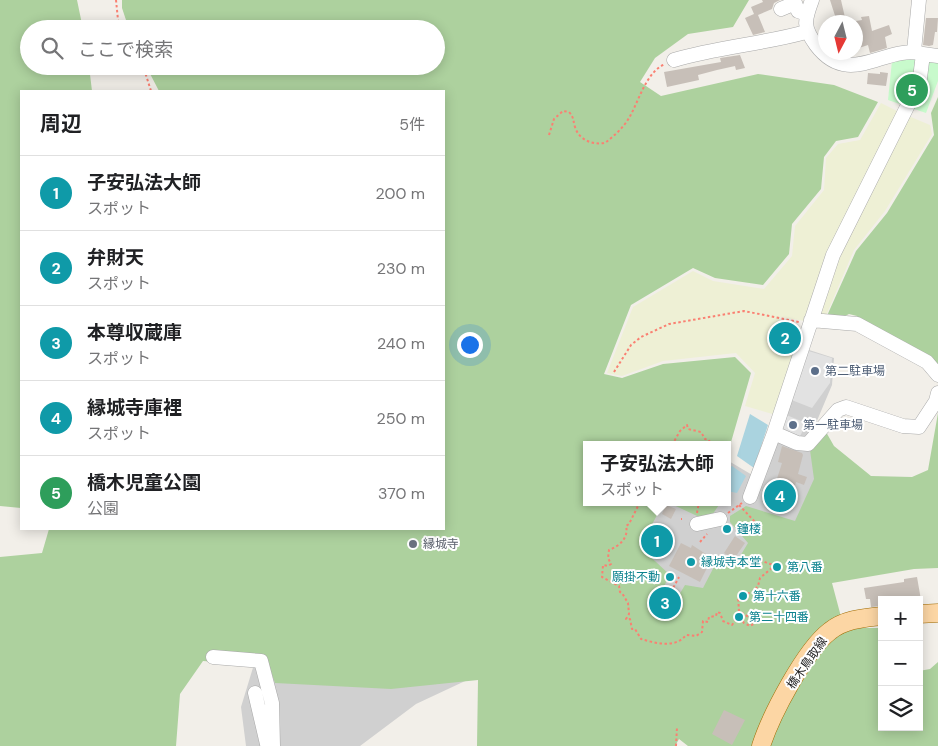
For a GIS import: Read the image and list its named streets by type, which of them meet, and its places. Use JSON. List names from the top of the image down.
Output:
{
  "streets": {
    "main road": ["橋木鳥取線"]
  },
  "places": [
    "第二駐車場",
    "第一駐車場",
    "鐘楼",
    "縁城寺",
    "縁城寺本堂",
    "第八番",
    "願掛不動",
    "第十六番",
    "第二十四番"
  ],
  "north": "bottom",
  "page": {
    "search": "ここで検索",
    "pins": [
      "5",
      "2",
      "4",
      "1",
      "3"
    ],
    "heading": ["周辺", "5件"],
    "list": [
      {
        "mark": "1",
        "name": "子安弘法大師",
        "note": "スポット",
        "value": "200 m"
      },
      {
        "mark": "2",
        "name": "弁財天",
        "note": "スポット",
        "value": "230 m"
      },
      {
        "mark": "3",
        "name": "本尊収蔵庫",
        "note": "スポット",
        "value": "240 m"
      },
      {
        "mark": "4",
        "name": "縁城寺庫裡",
        "note": "スポット",
        "value": "250 m"
      },
      {
        "mark": "5",
        "name": "橋木児童公園",
        "note": "公園",
        "value": "370 m"
      }
    ],
    "popup": ["子安弘法大師", "スポット"],
    "map_buttons": ["+", "−"]
  }
}
